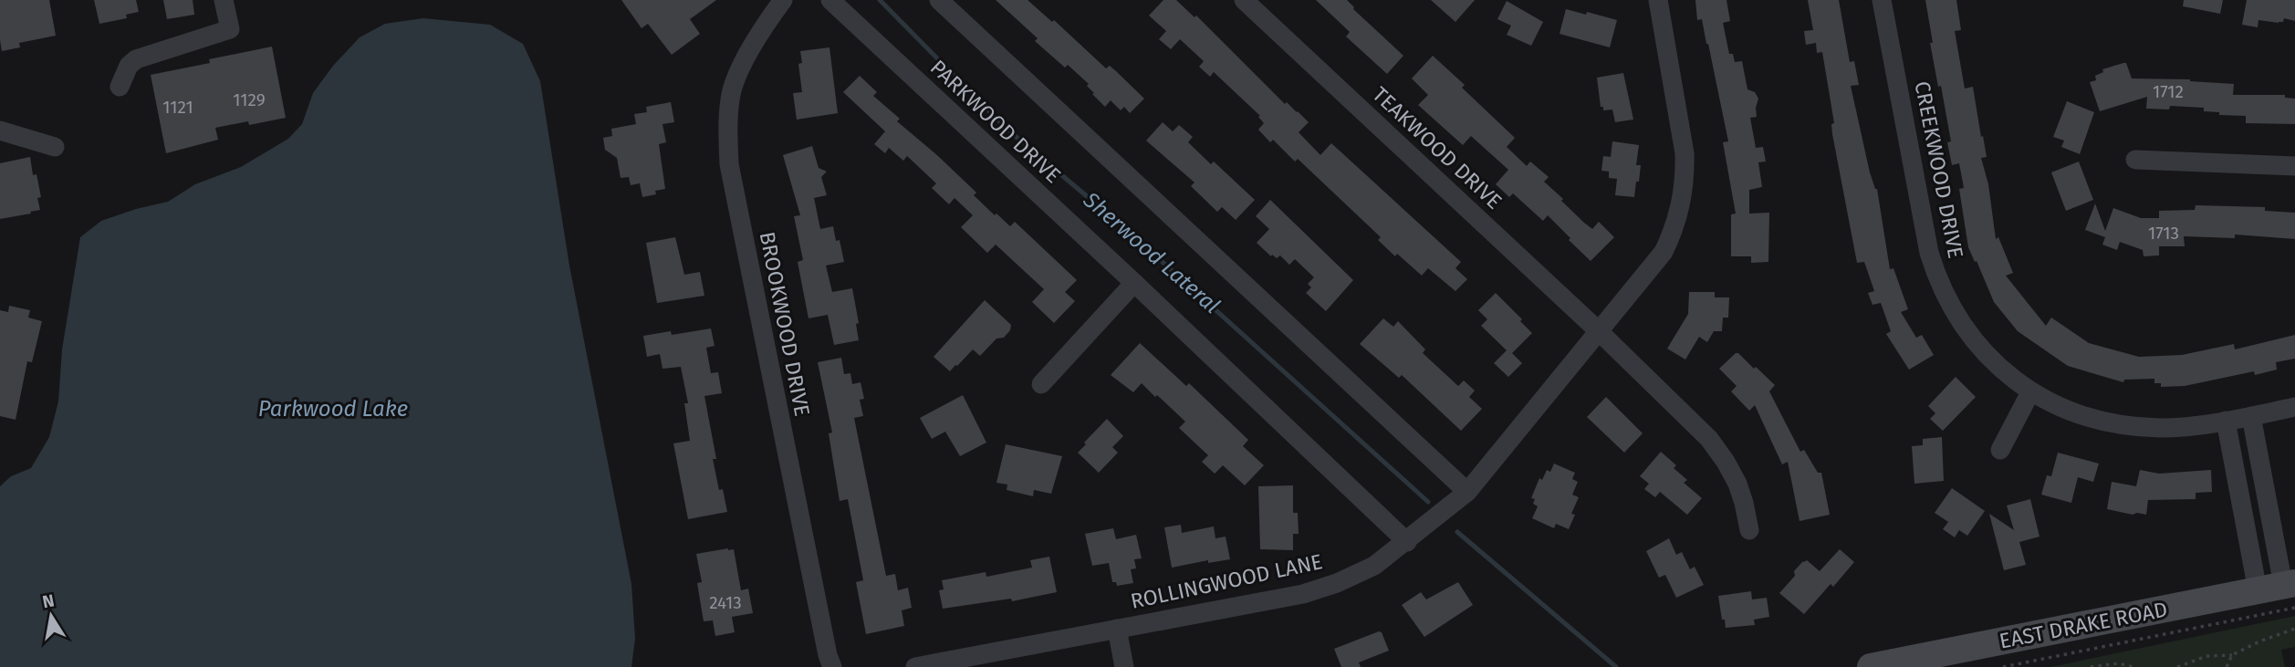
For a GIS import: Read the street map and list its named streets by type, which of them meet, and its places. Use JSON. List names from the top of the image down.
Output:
{
  "streets": {
    "main road": ["EAST DRAKE ROAD"],
    "street": [
      "PARKWOOD DRIVE",
      "TEAKWOOD DRIVE",
      "CREEKWOOD DRIVE",
      "BROOKWOOD DRIVE",
      "ROLLINGWOOD LANE"
    ]
  },
  "crossings": [
    ["PARKWOOD DRIVE", "ROLLINGWOOD LANE"],
    ["TEAKWOOD DRIVE", "ROLLINGWOOD LANE"]
  ],
  "water": ["Sherwood Lateral", "Parkwood Lake"],
  "house_numbers": [
    "1712",
    "1129",
    "1121",
    "1713",
    "2413"
  ],
  "north": "top"
}
